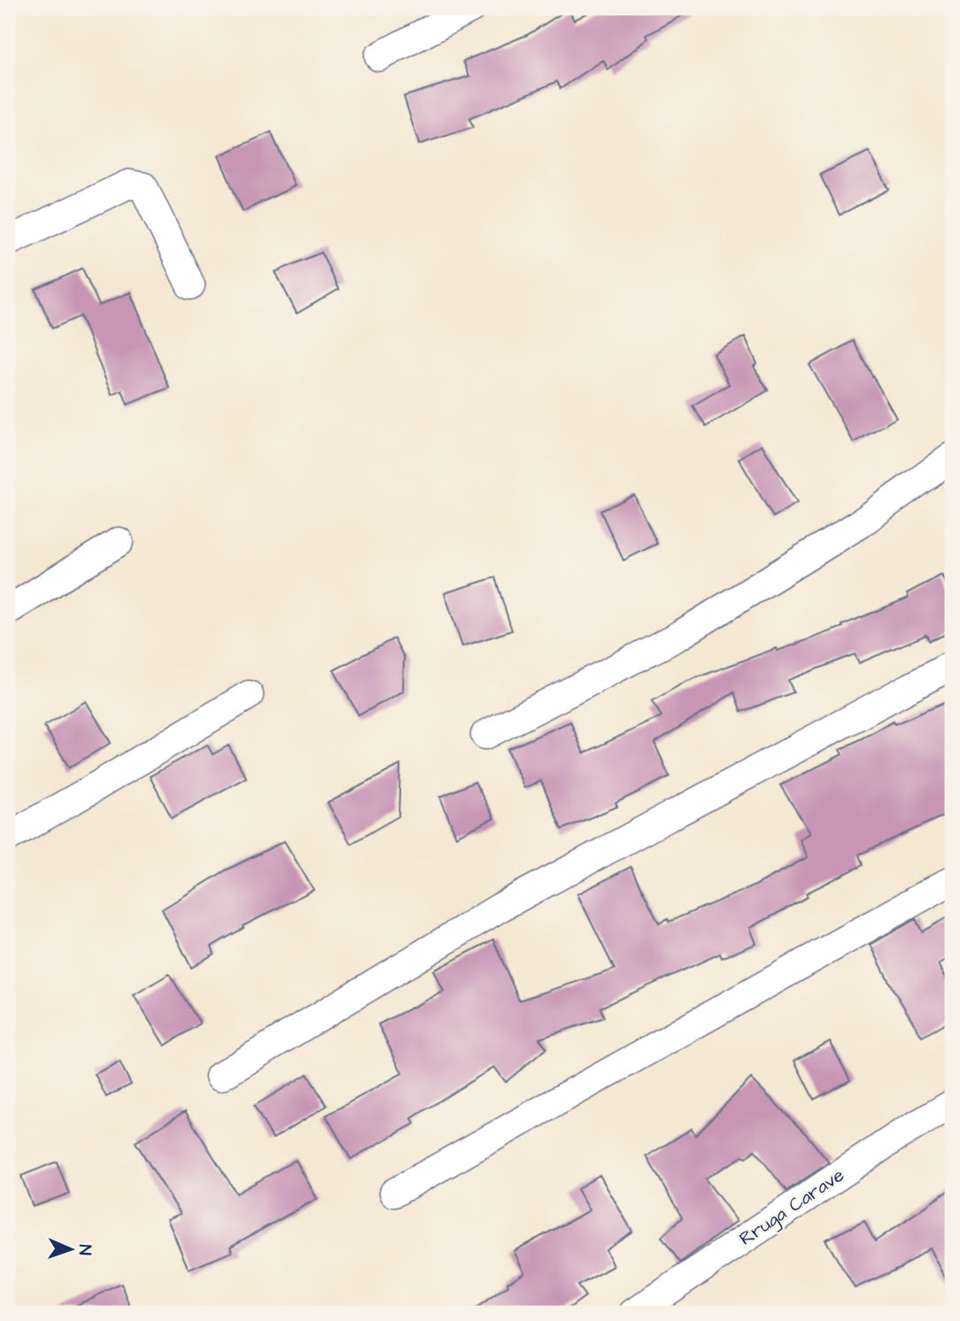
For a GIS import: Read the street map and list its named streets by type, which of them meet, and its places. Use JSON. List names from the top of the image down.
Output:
{
  "streets": {
    "street": ["Rruga Carave"]
  },
  "north": "right"
}
